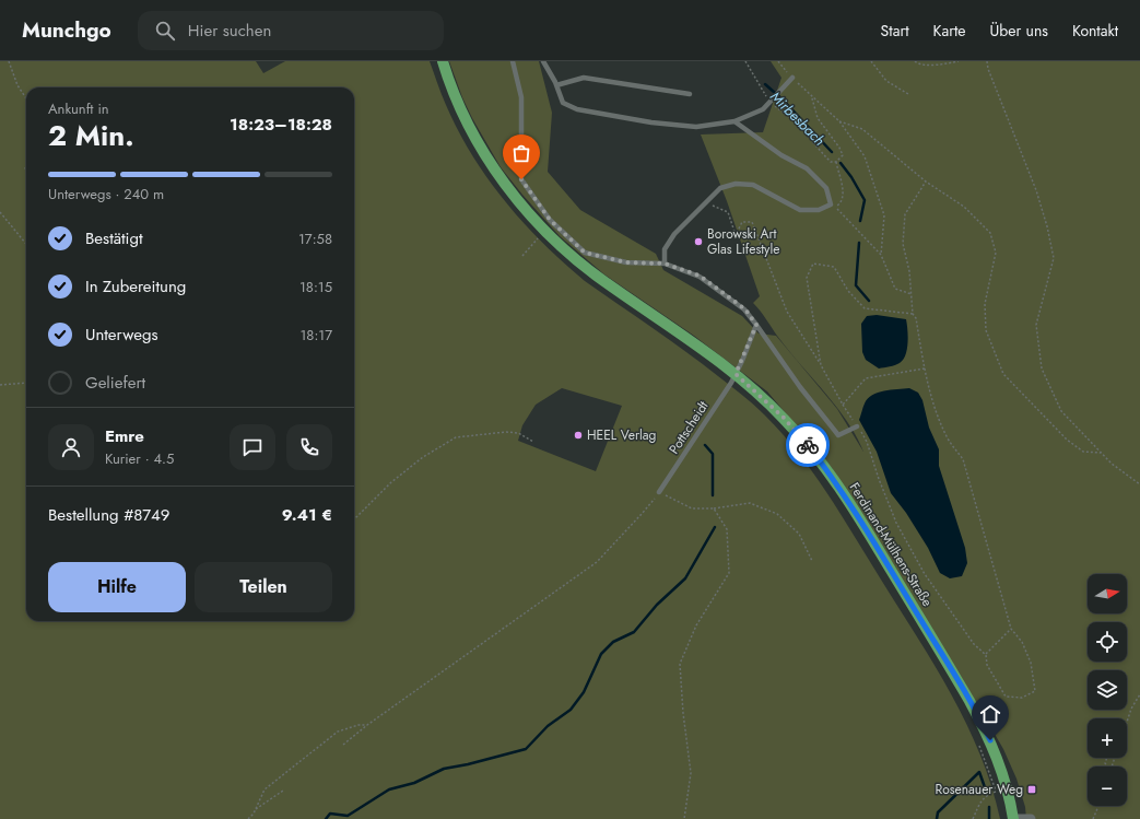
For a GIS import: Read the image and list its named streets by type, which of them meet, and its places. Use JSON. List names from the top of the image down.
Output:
{
  "streets": {
    "main road": ["Ferdinand-Mülhens-Straße"],
    "lane": ["Pottscheidt"]
  },
  "crossings": [
    ["Pottscheidt", "Ferdinand-Mülhens-Straße"]
  ],
  "water": ["Mirbesbach"],
  "places": {
    "other": ["Borowski Art Glas Lifestyle", "HEEL Verlag"],
    "transit": ["Rosenauer Weg"]
  },
  "north": "right",
  "page": {
    "header": "Munchgo",
    "search": "Hier suchen",
    "nav": [
      "Start",
      "Karte",
      "Über uns",
      "Kontakt"
    ],
    "heading": ["2 Min.", "Ankunft in", "18:23–18:28"],
    "panel": [
      "Emre",
      "Kurier · 4.5",
      "Bestellung #8749",
      "9.41 €"
    ],
    "bar": "Unterwegs · 240 m",
    "list": [
      ["Bestätigt", "17:58"],
      ["In Zubereitung", "18:15"],
      ["Unterwegs", "18:17"],
      "Geliefert"
    ],
    "buttons": ["Hilfe", "Teilen"],
    "map_buttons": ["+", "−"]
  }
}
